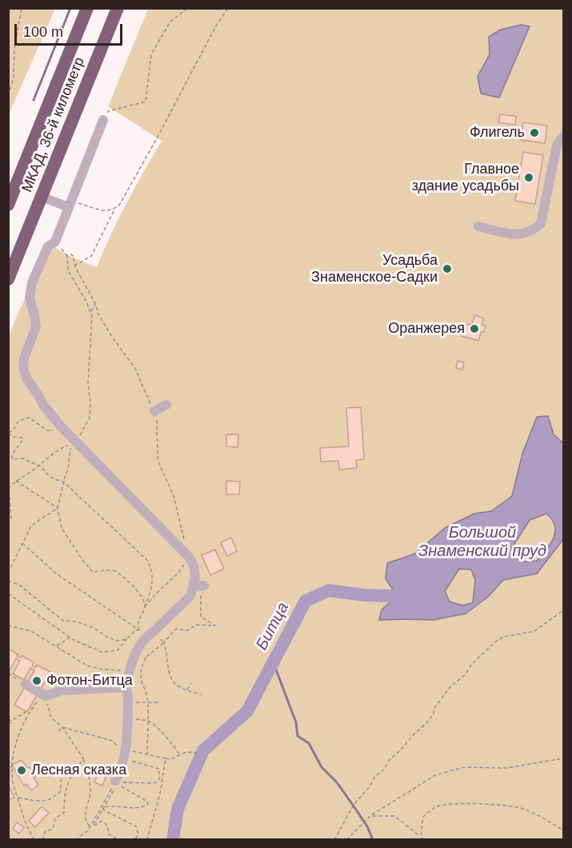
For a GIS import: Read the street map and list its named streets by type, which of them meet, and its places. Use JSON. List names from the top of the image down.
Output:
{
  "streets": {
    "highway": ["МКАД, 36-й километр"]
  },
  "water": ["Большой Знаменский пруд", "Битца"],
  "places": [
    "Флигель",
    "Главное здание усадьбы",
    "Усадьба Знаменское-Садки",
    "Оранжерея",
    "Фотон-Битца",
    "Лесная сказка"
  ],
  "scale_bar": "100 m"
}
